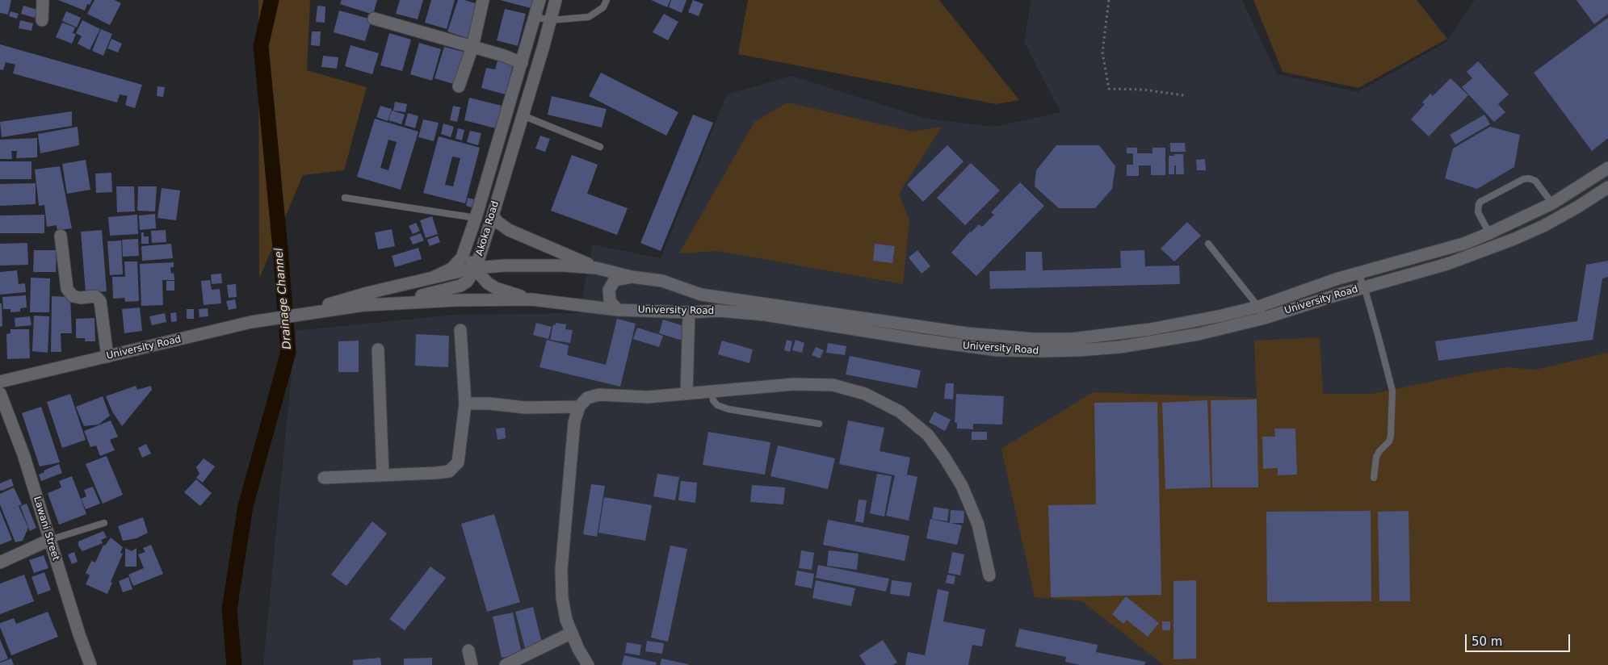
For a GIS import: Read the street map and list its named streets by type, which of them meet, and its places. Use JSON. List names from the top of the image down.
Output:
{
  "streets": {
    "main road": ["Akoka Road", "University Road", "Lawani Street"]
  },
  "crossings": [
    ["Akoka Road", "University Road"]
  ],
  "water": ["Drainage Channel"],
  "scale_bar": "50 m"
}
